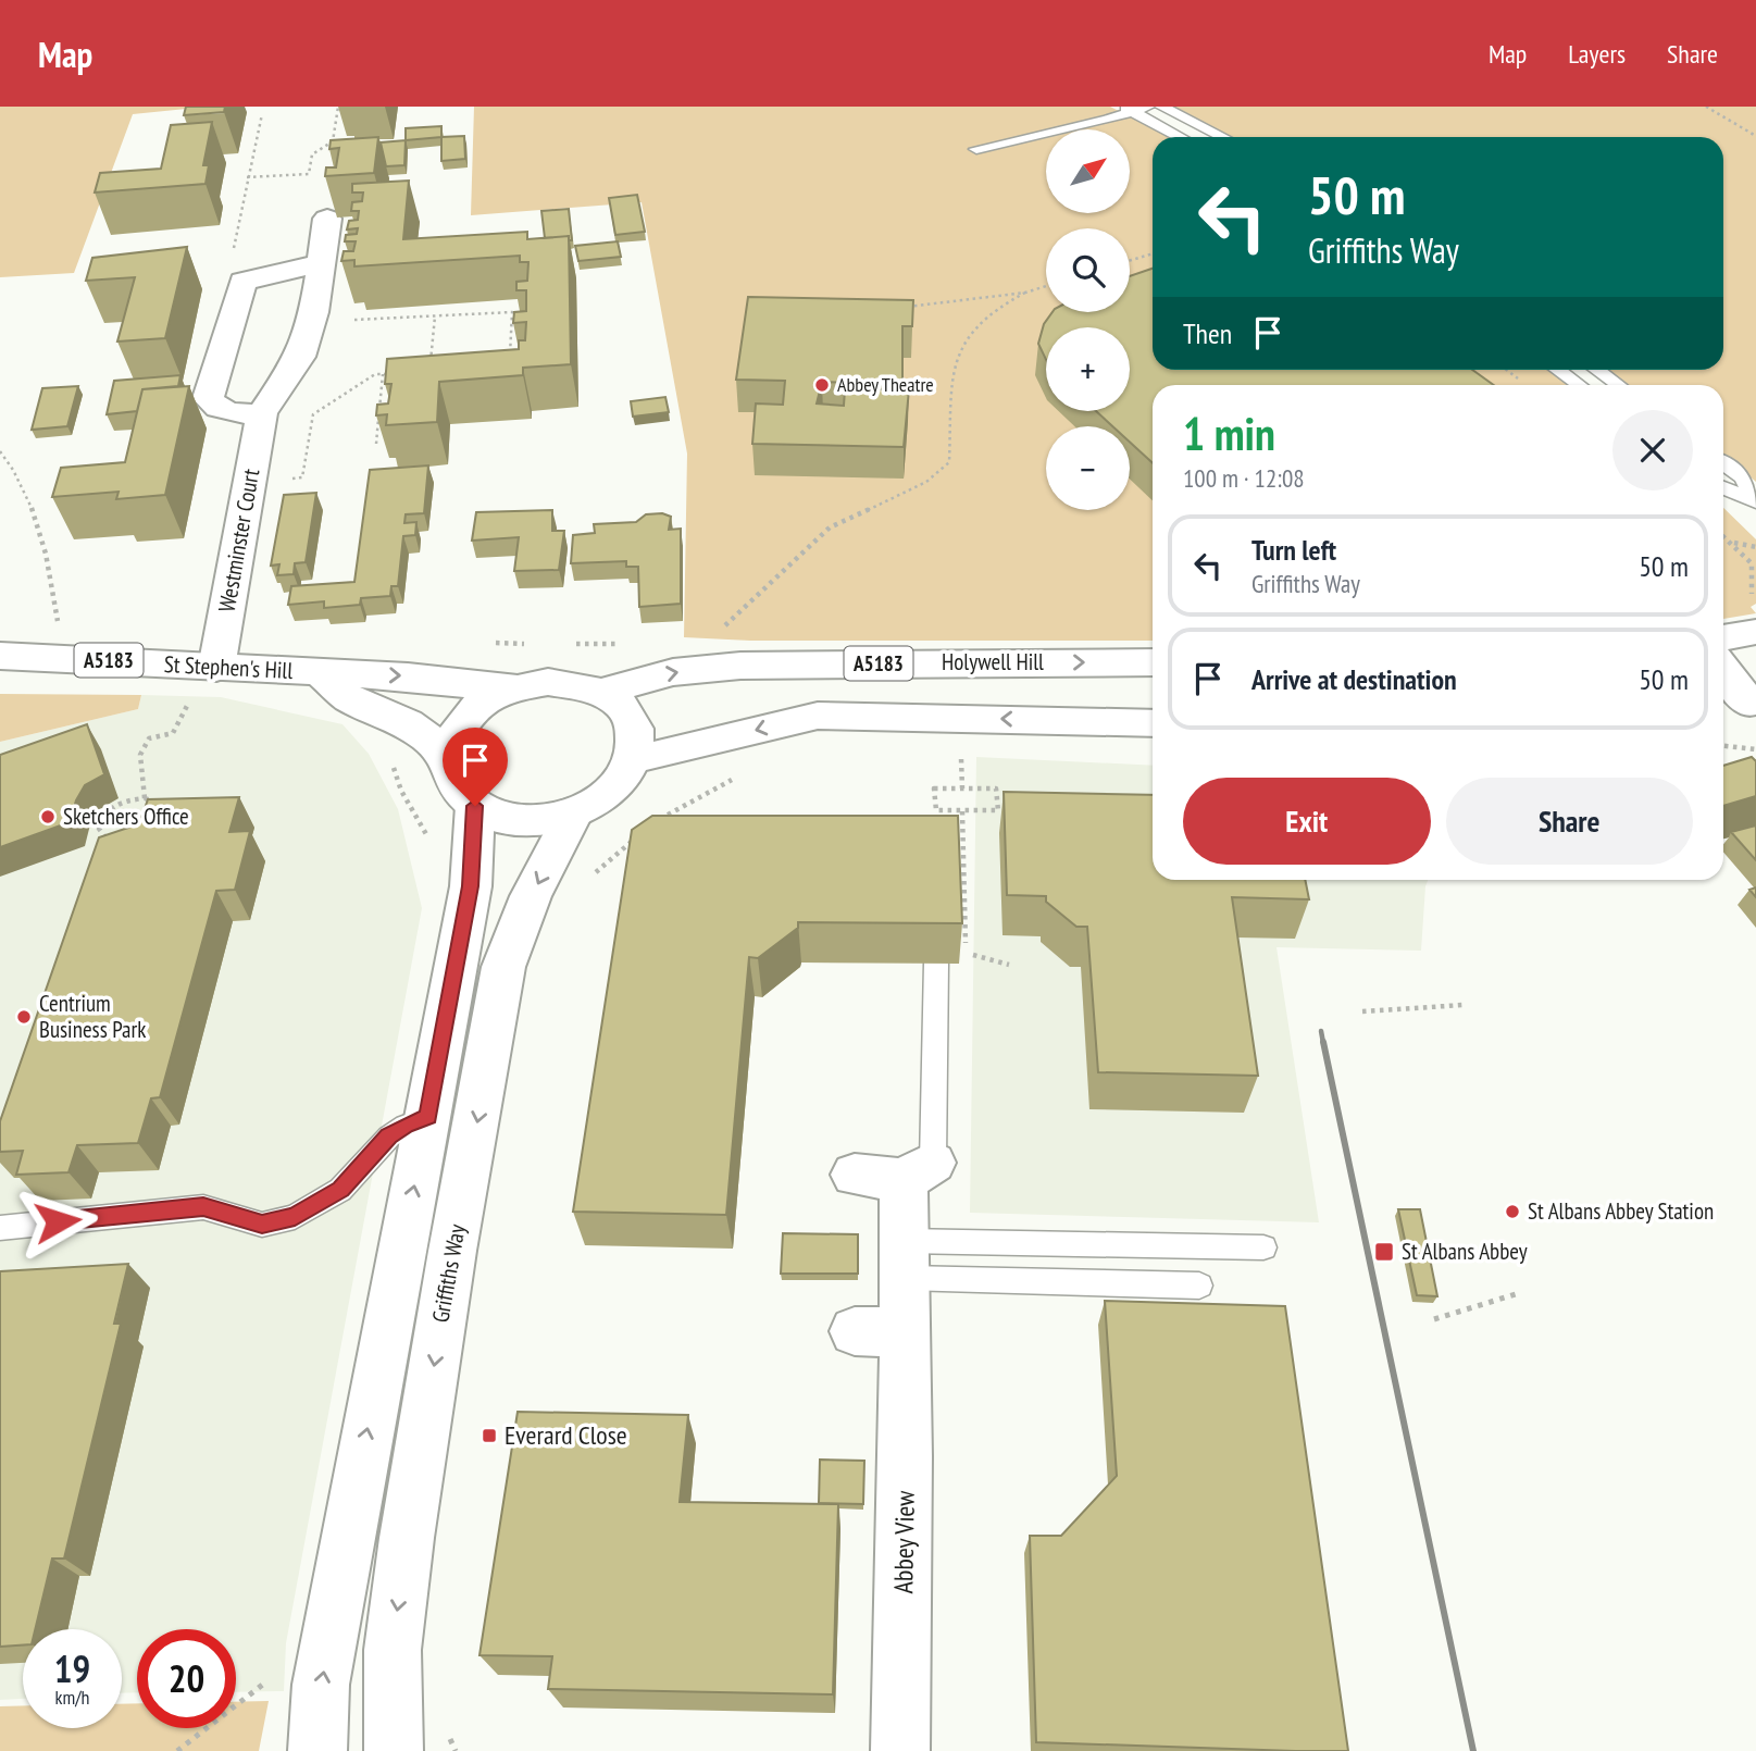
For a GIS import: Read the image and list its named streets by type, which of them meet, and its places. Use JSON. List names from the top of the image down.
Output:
{
  "streets": {
    "street": [
      "Westminster Court",
      "A5183",
      "Holywell Hill",
      "St Stephen's Hill",
      "Griffiths Way",
      "Abbey View"
    ]
  },
  "crossings": [
    ["Westminster Court", "St Stephen's Hill"],
    ["A5183", "Holywell Hill"],
    ["A5183", "St Stephen's Hill"],
    ["A5183", "Griffiths Way"],
    ["Holywell Hill", "St Stephen's Hill"],
    ["Holywell Hill", "Griffiths Way"],
    ["St Stephen's Hill", "Griffiths Way"]
  ],
  "places": {
    "other": [
      "Abbey Theatre",
      "Sketchers Office",
      "Centrium Business Park",
      "St Albans Abbey Station"
    ],
    "transit": ["St Albans Abbey", "Everard Close"]
  },
  "north": "top right",
  "page": {
    "header": "Map",
    "nav": ["Map", "Layers", "Share"],
    "map_buttons": ["+", "−"],
    "turn": ["50 m", "Griffiths Way"],
    "then": "Then",
    "heading": ["1 min", "100 m · 12:08"],
    "list": [
      {
        "name": "Turn left",
        "note": "Griffiths Way",
        "value": "50 m"
      },
      {
        "name": "Arrive at destination",
        "value": "50 m"
      }
    ],
    "buttons": ["Exit", "Share"],
    "speed": "19 km/h",
    "limit": "20"
  }
}
